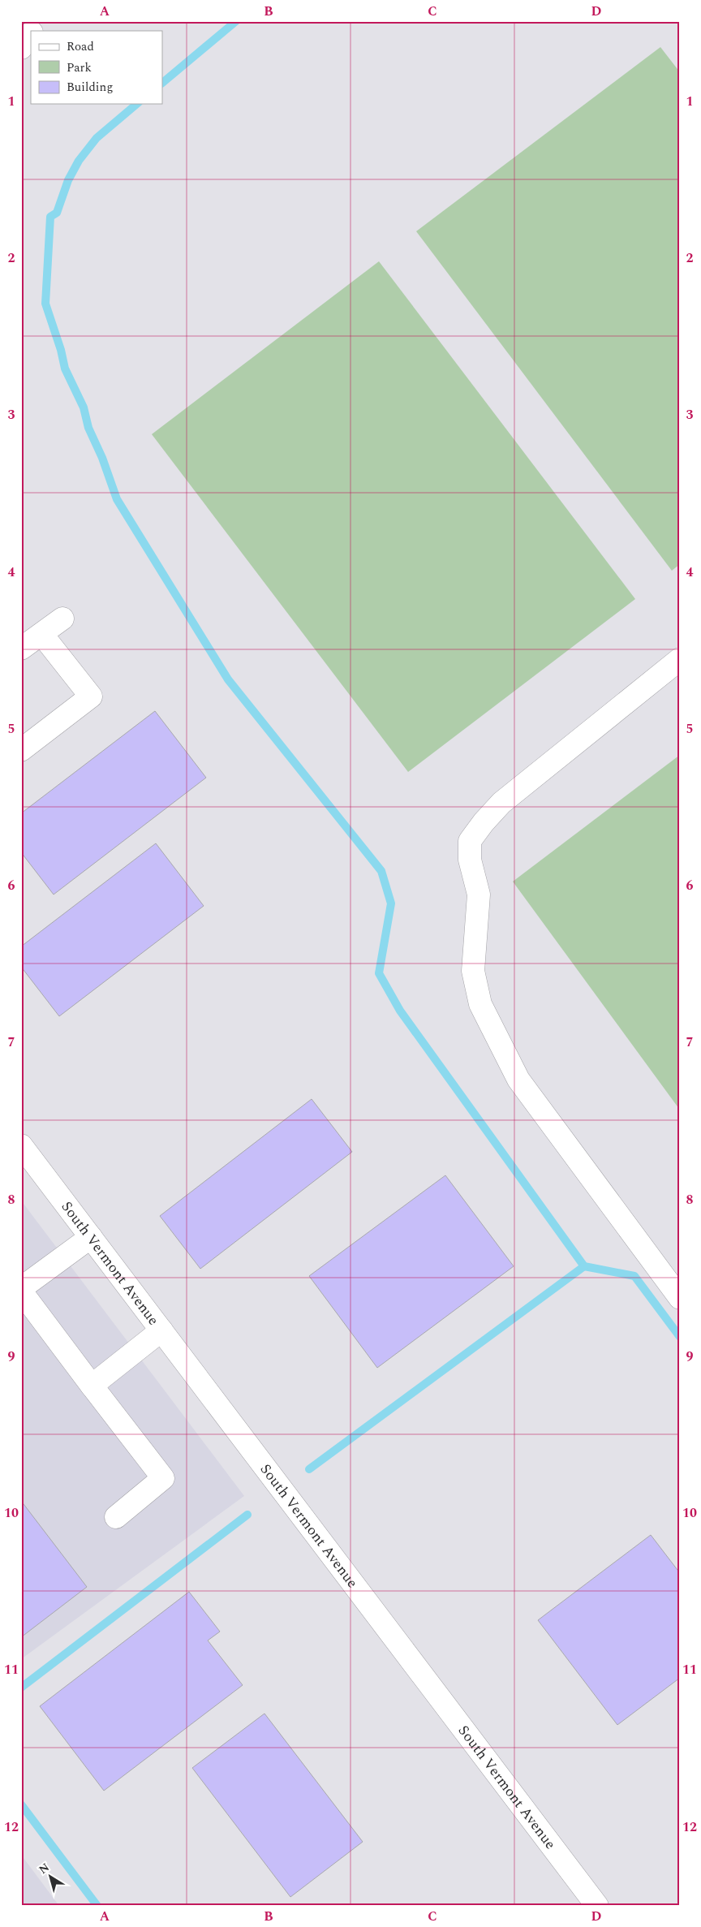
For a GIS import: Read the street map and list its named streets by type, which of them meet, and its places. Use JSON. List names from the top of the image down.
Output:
{
  "streets": {
    "street": ["South Vermont Avenue"]
  },
  "legend": ["Road", "Park", "Building"],
  "north": "top left",
  "grid": {
    "columns": [
      "A",
      "B",
      "C",
      "D"
    ],
    "rows": [
      "1",
      "2",
      "3",
      "4",
      "5",
      "6",
      "7",
      "8",
      "9",
      "10",
      "11",
      "12"
    ]
  }
}
